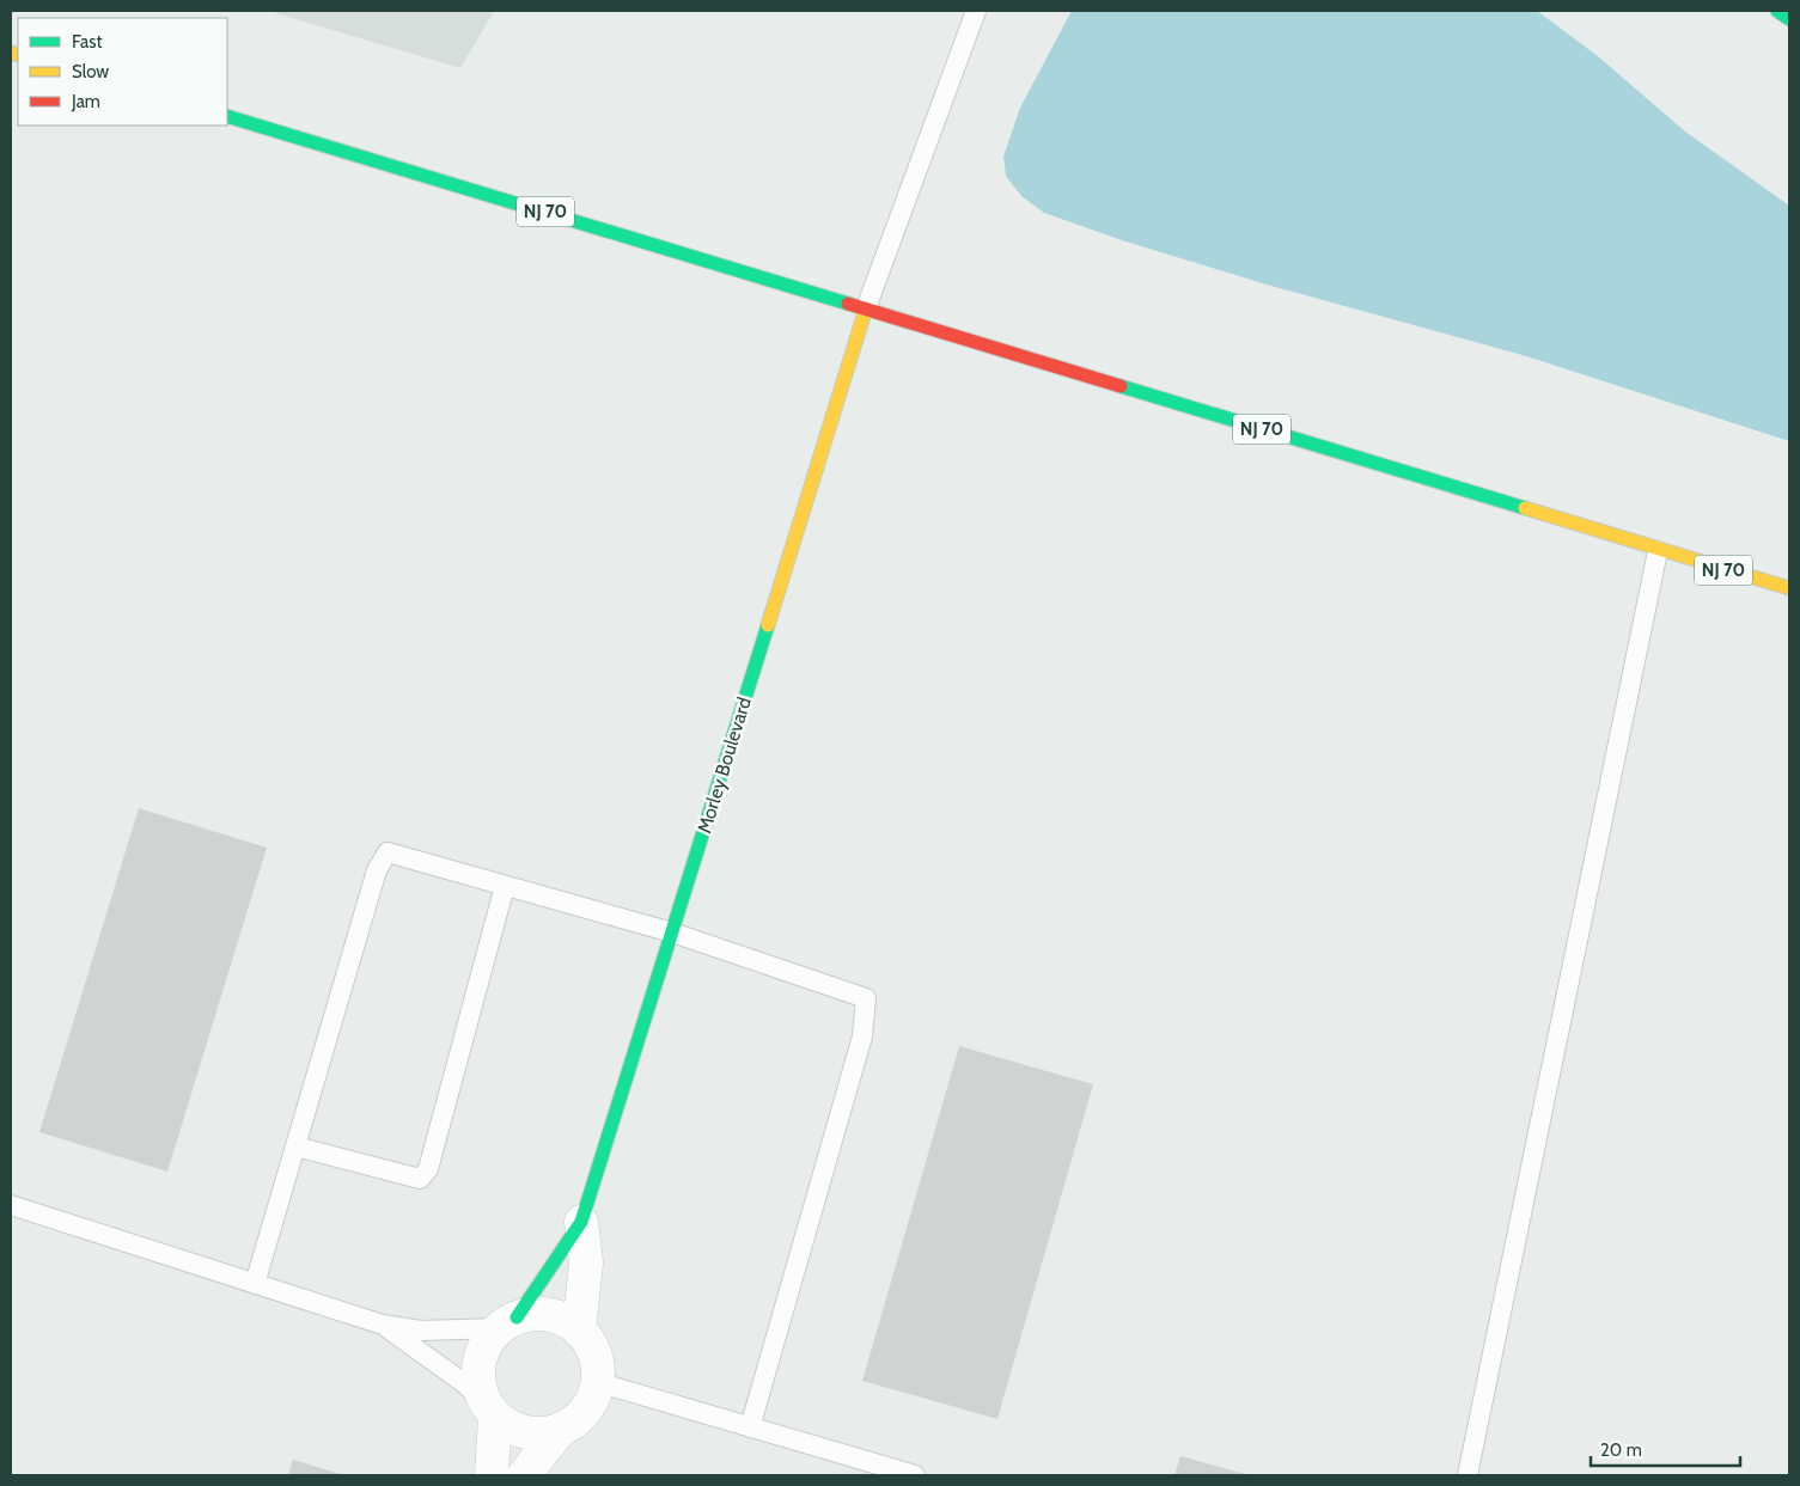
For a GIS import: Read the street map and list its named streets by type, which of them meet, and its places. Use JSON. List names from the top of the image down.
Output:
{
  "streets": {
    "main road": ["NJ 70", "Morley Boulevard"]
  },
  "crossings": [
    ["NJ 70", "Morley Boulevard"]
  ],
  "legend": ["Fast", "Slow", "Jam"],
  "scale_bar": "20 m"
}
